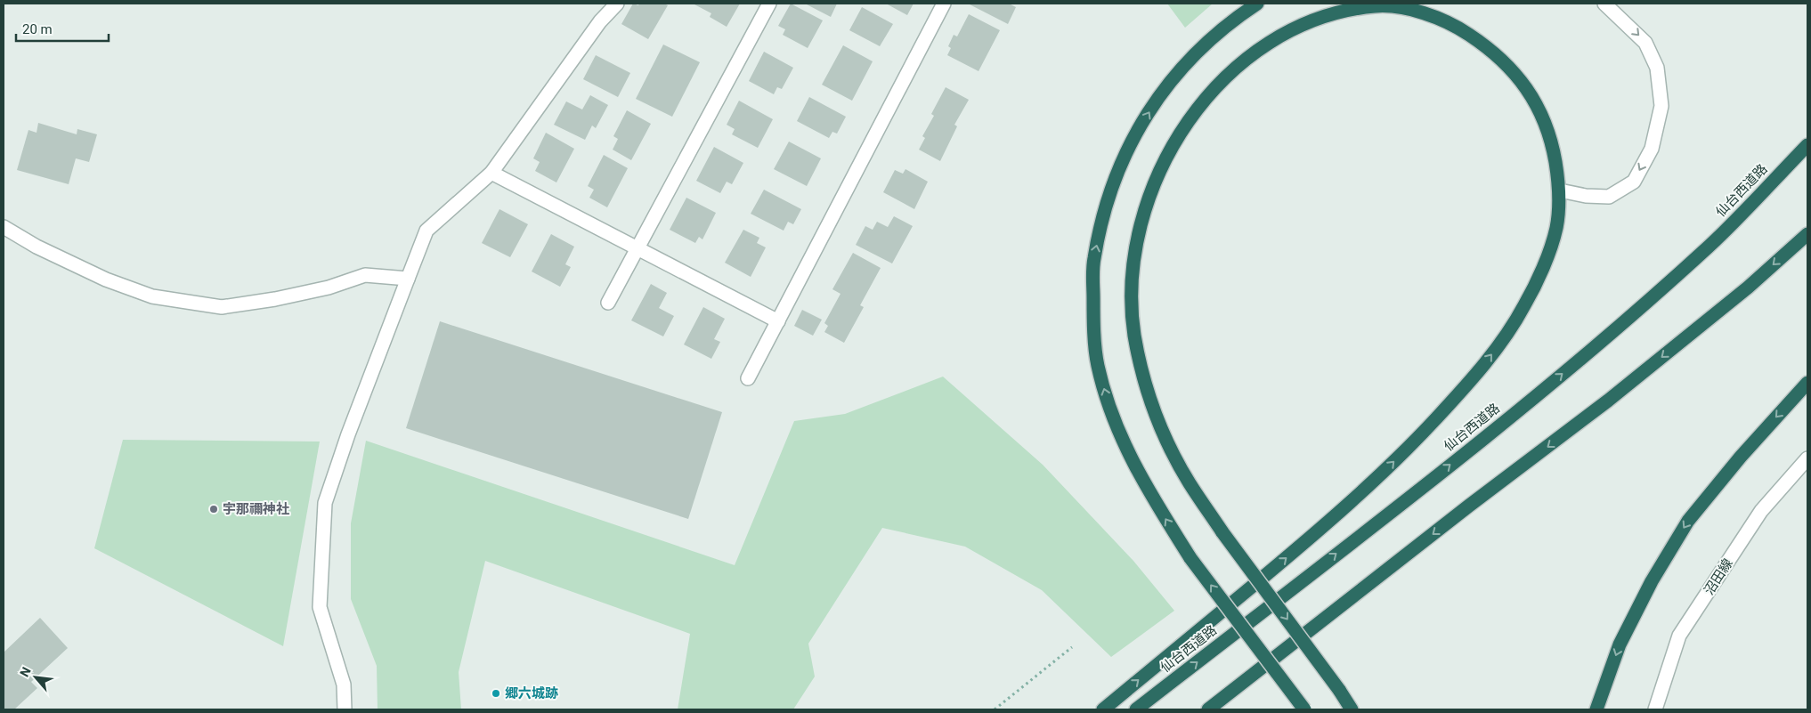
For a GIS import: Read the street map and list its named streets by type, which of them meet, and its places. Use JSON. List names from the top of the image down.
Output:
{
  "streets": {
    "highway": ["仙台西道路"],
    "street": ["沼田線"]
  },
  "places": ["宇那禰神社", "郷六城跡"],
  "scale_bar": "20 m",
  "north": "top left"
}
